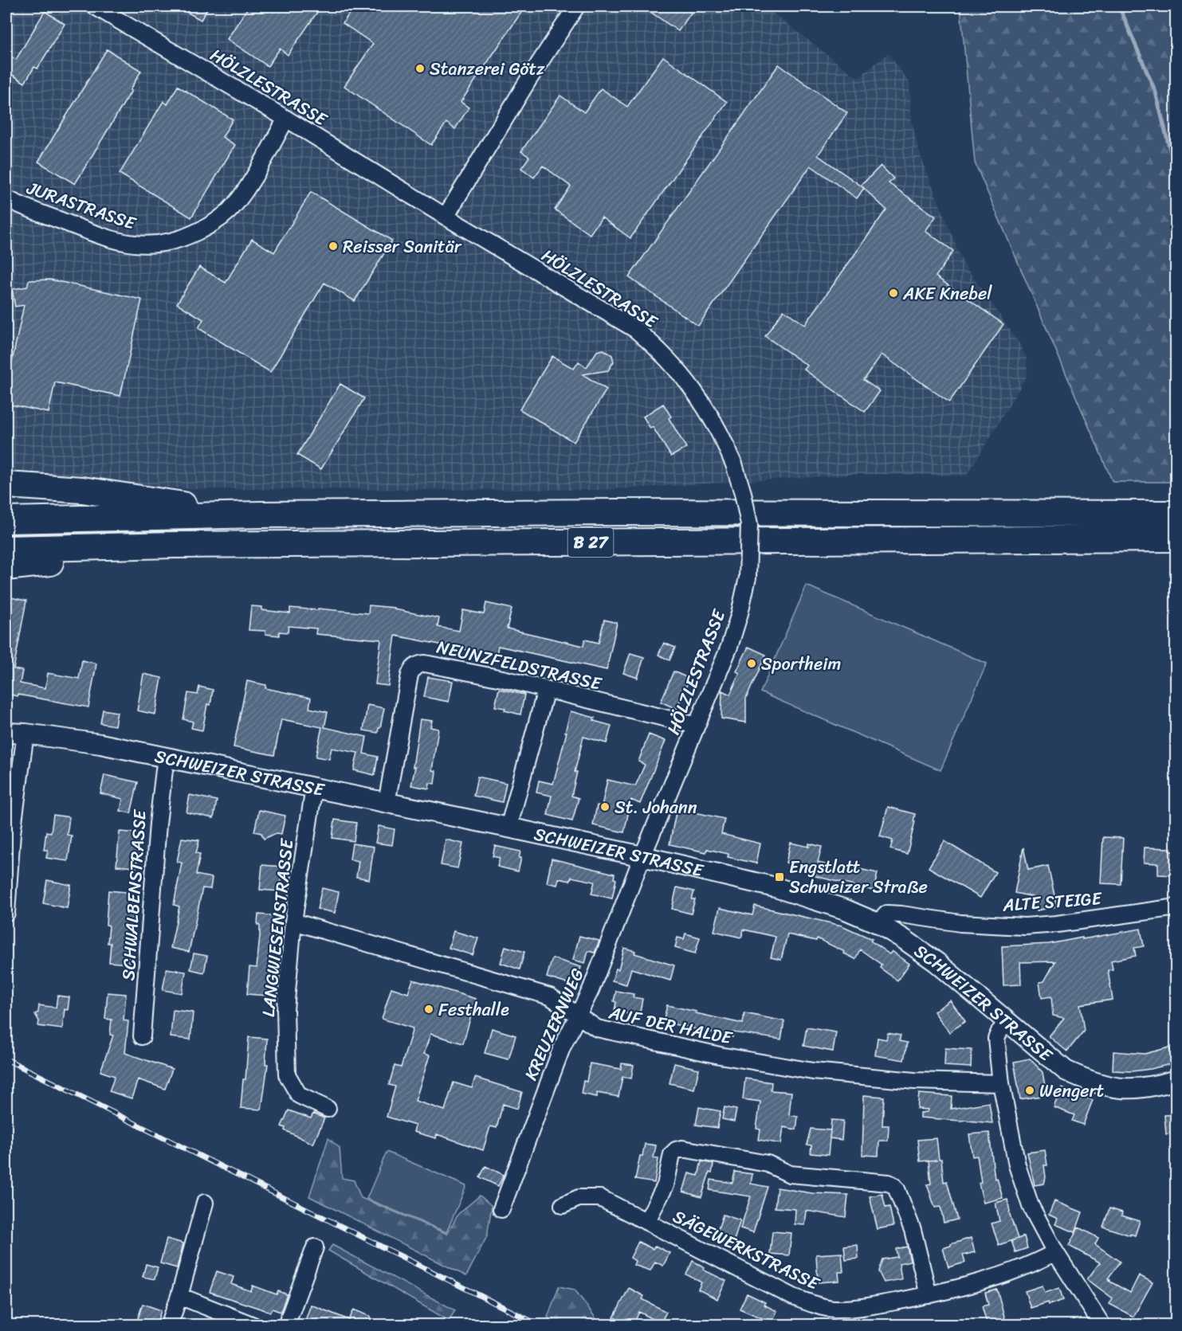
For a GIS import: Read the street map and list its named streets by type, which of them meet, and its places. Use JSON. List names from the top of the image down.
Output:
{
  "streets": {
    "highway": ["B 27"],
    "street": [
      "HÖLZLESTRASSE",
      "JURASTRASSE",
      "NEUNZFELDSTRASSE",
      "SCHWEIZER STRASSE",
      "SCHWALBENSTRASSE",
      "ALTE STEIGE",
      "LANGWIESENSTRASSE",
      "KREUZERNWEG",
      "AUF DER HALDE",
      "SÄGEWERKSTRASSE"
    ]
  },
  "crossings": [
    ["HÖLZLESTRASSE", "JURASTRASSE"],
    ["HÖLZLESTRASSE", "NEUNZFELDSTRASSE"],
    ["HÖLZLESTRASSE", "SCHWEIZER STRASSE"],
    ["HÖLZLESTRASSE", "KREUZERNWEG"],
    ["NEUNZFELDSTRASSE", "SCHWEIZER STRASSE"],
    ["SCHWEIZER STRASSE", "SCHWALBENSTRASSE"],
    ["SCHWEIZER STRASSE", "ALTE STEIGE"],
    ["SCHWEIZER STRASSE", "LANGWIESENSTRASSE"],
    ["SCHWEIZER STRASSE", "KREUZERNWEG"],
    ["LANGWIESENSTRASSE", "AUF DER HALDE"],
    ["KREUZERNWEG", "AUF DER HALDE"]
  ],
  "places": {
    "other": [
      "Stanzerei Götz",
      "Reisser Sanitär",
      "AKE Knebel",
      "Sportheim",
      "St. Johann",
      "Festhalle",
      "Wengert"
    ],
    "transit": ["Engstlatt Schweizer Straße"]
  }
}
